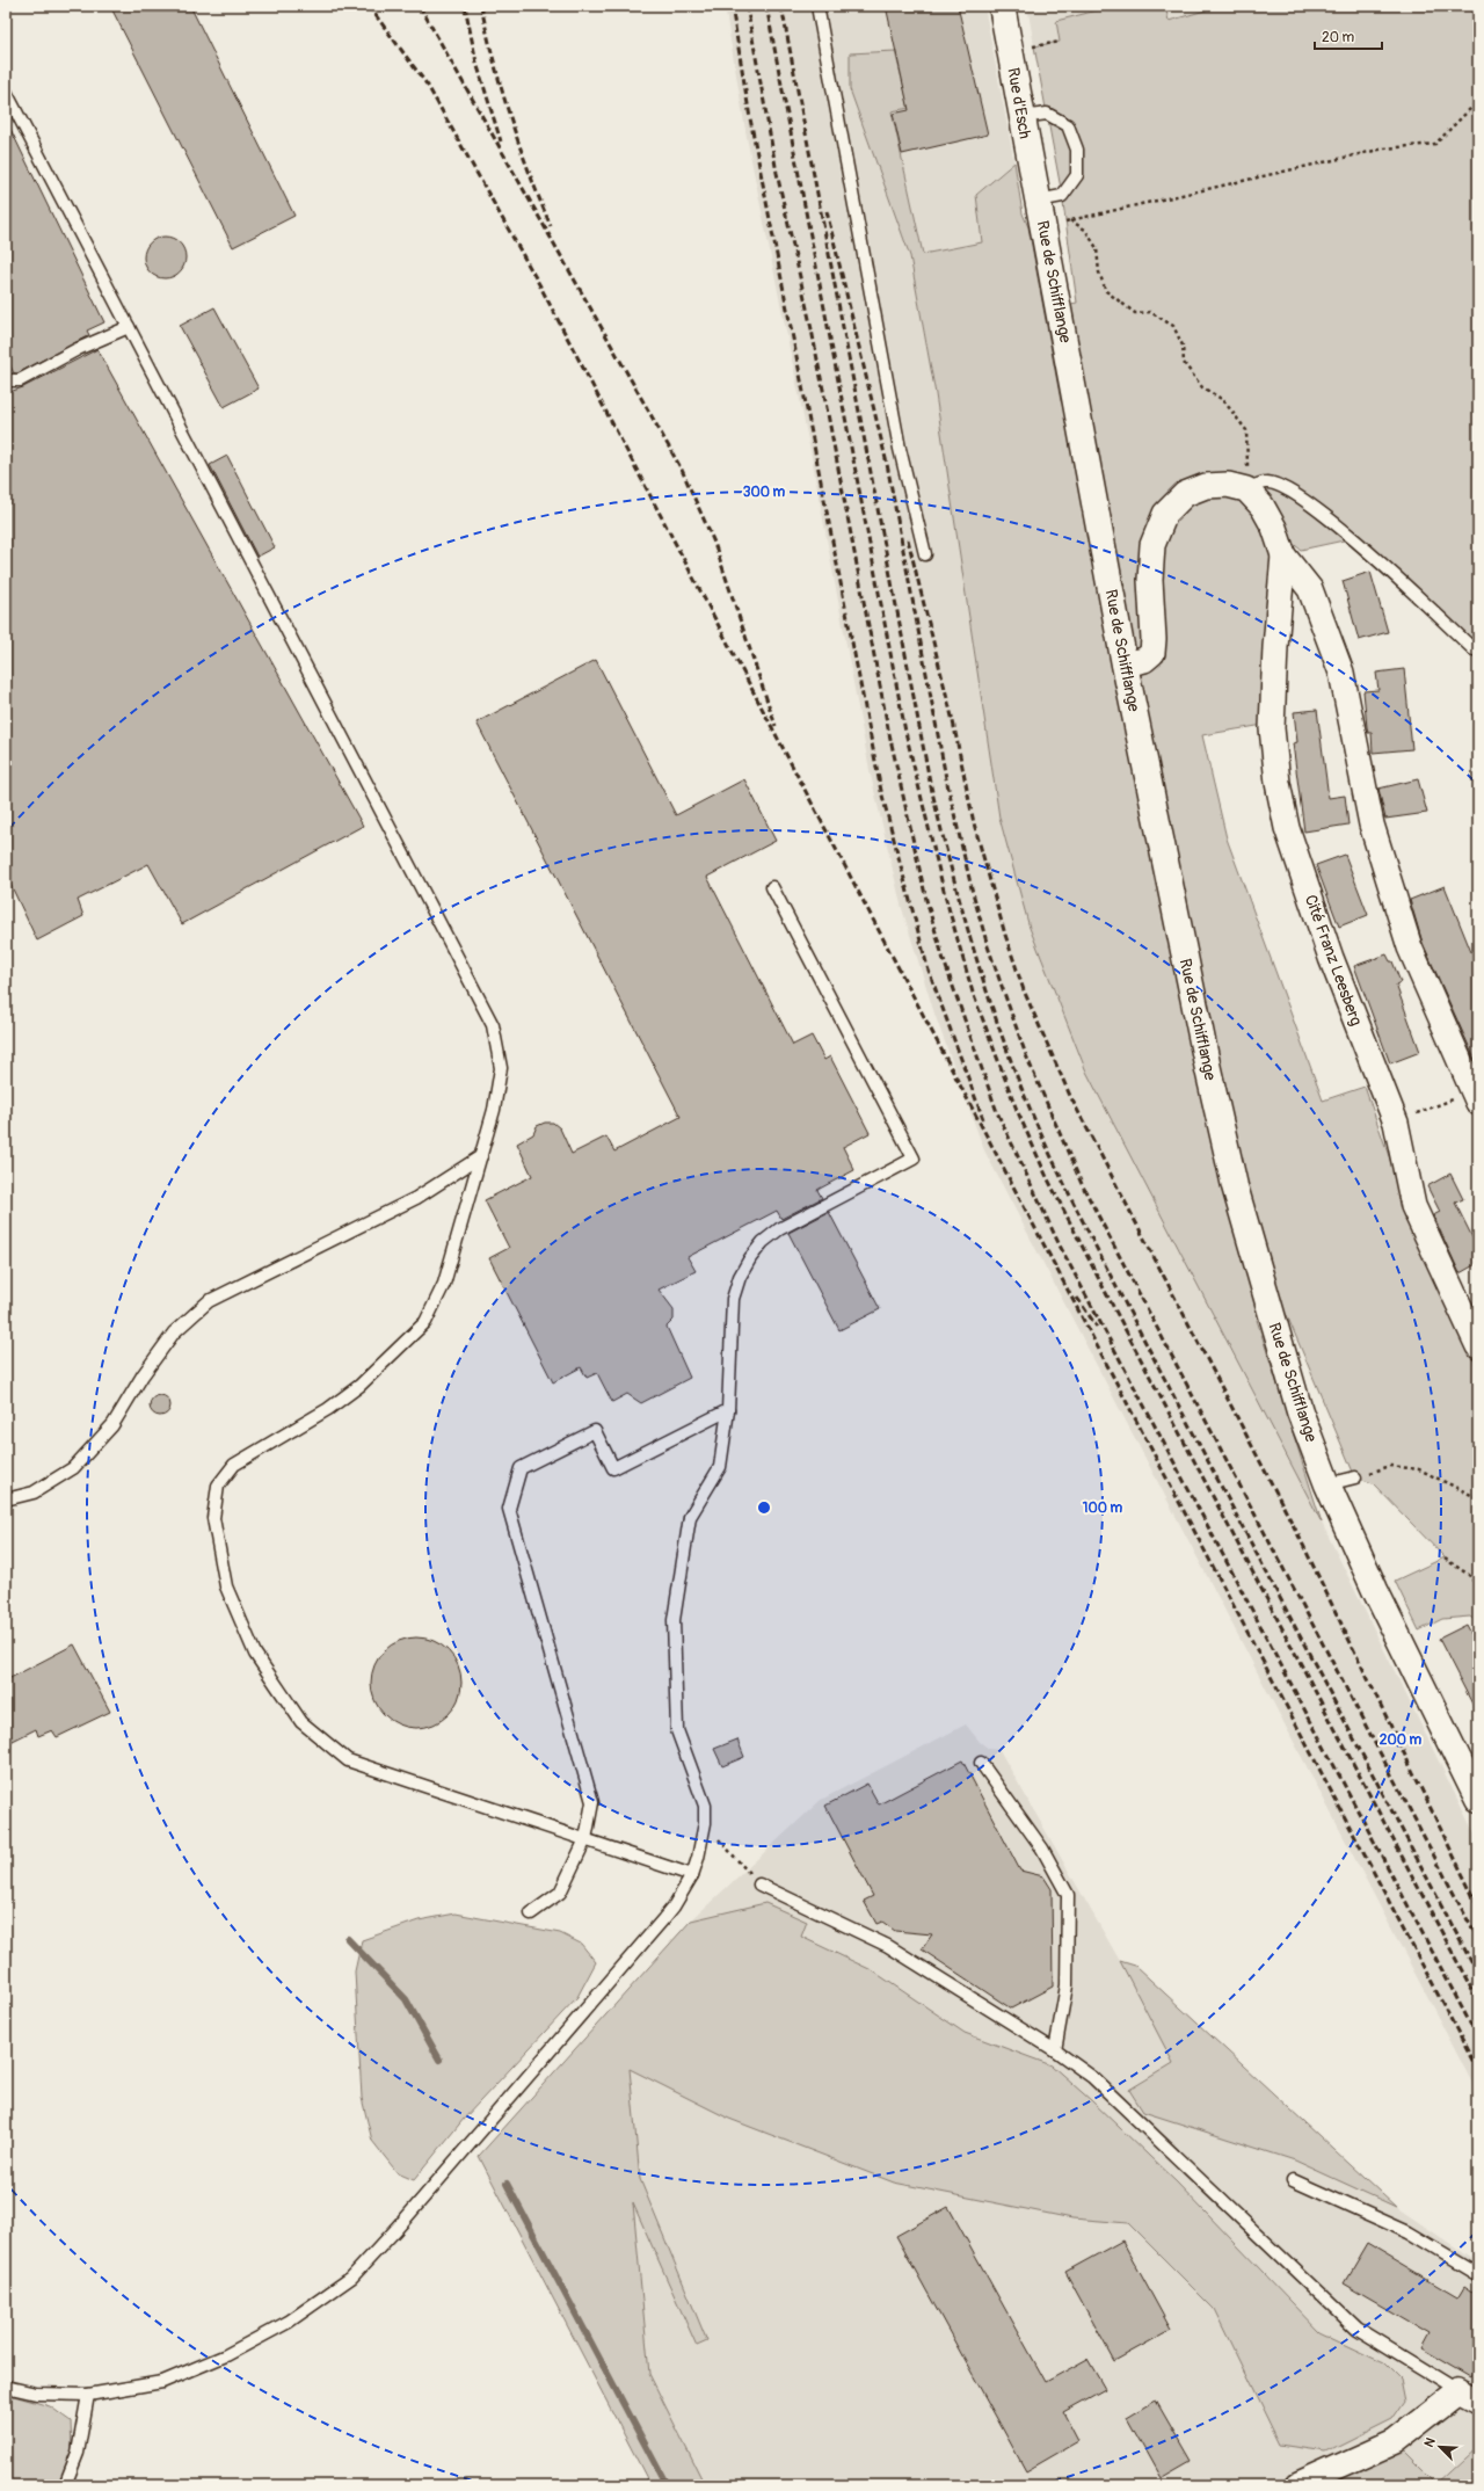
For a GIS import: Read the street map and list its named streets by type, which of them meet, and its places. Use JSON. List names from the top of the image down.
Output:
{
  "streets": {
    "street": ["Rue d'Esch", "Rue de Schifflange", "Cité Franz Leesberg"]
  },
  "crossings": [
    ["Rue d'Esch", "Rue de Schifflange"]
  ],
  "scale_bar": "20 m",
  "north": "top left",
  "rings": ["300 m", "100 m", "200 m"]
}
